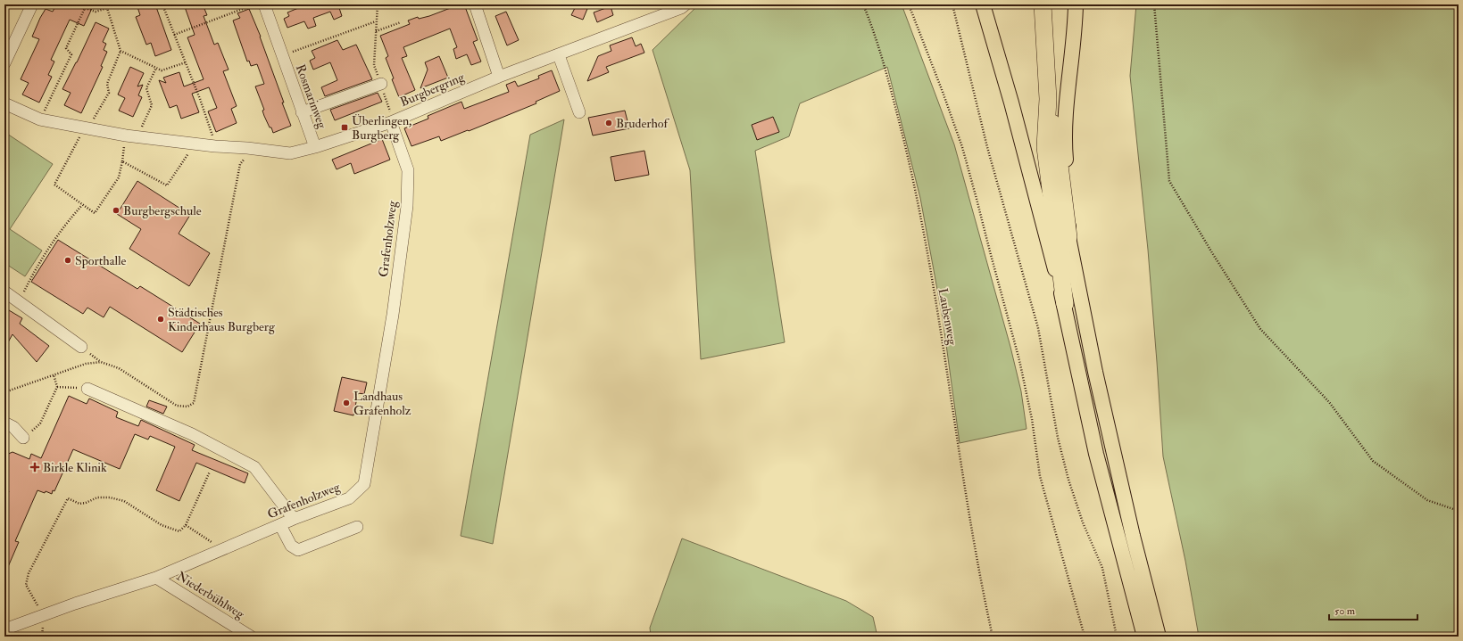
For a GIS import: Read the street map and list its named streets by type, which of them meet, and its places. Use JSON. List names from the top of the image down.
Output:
{
  "streets": {
    "street": [
      "Burgbergring",
      "Rosmarinweg",
      "Grafenholzweg",
      "Niederbühlweg"
    ],
    "path": ["Laubenweg"]
  },
  "crossings": [
    ["Burgbergring", "Rosmarinweg"],
    ["Burgbergring", "Grafenholzweg"],
    ["Grafenholzweg", "Niederbühlweg"]
  ],
  "places": {
    "other": [
      "Bruderhof",
      "Burgbergschule",
      "Sporthalle",
      "Städtisches Kinderhaus Burgberg",
      "Landhaus Grafenholz"
    ],
    "transit": ["Überlingen, Burgberg"],
    "health": ["Birkle Klinik"]
  },
  "scale_bar": "50 m"
}
